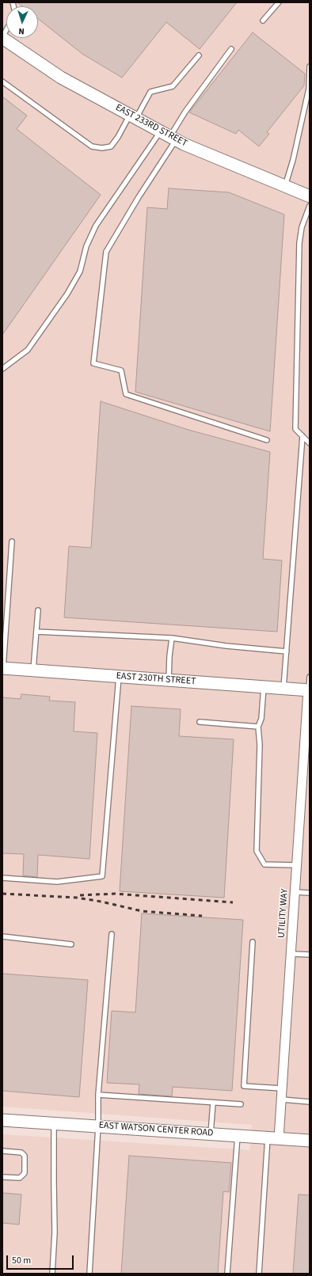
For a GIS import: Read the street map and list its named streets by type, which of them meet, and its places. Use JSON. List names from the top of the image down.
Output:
{
  "streets": {
    "street": [
      "EAST 233RD STREET",
      "EAST 230TH STREET",
      "UTILITY WAY",
      "EAST WATSON CENTER ROAD"
    ]
  },
  "crossings": [
    ["EAST 230TH STREET", "UTILITY WAY"],
    ["UTILITY WAY", "EAST WATSON CENTER ROAD"]
  ],
  "scale_bar": "50 m",
  "north": "bottom"
}
